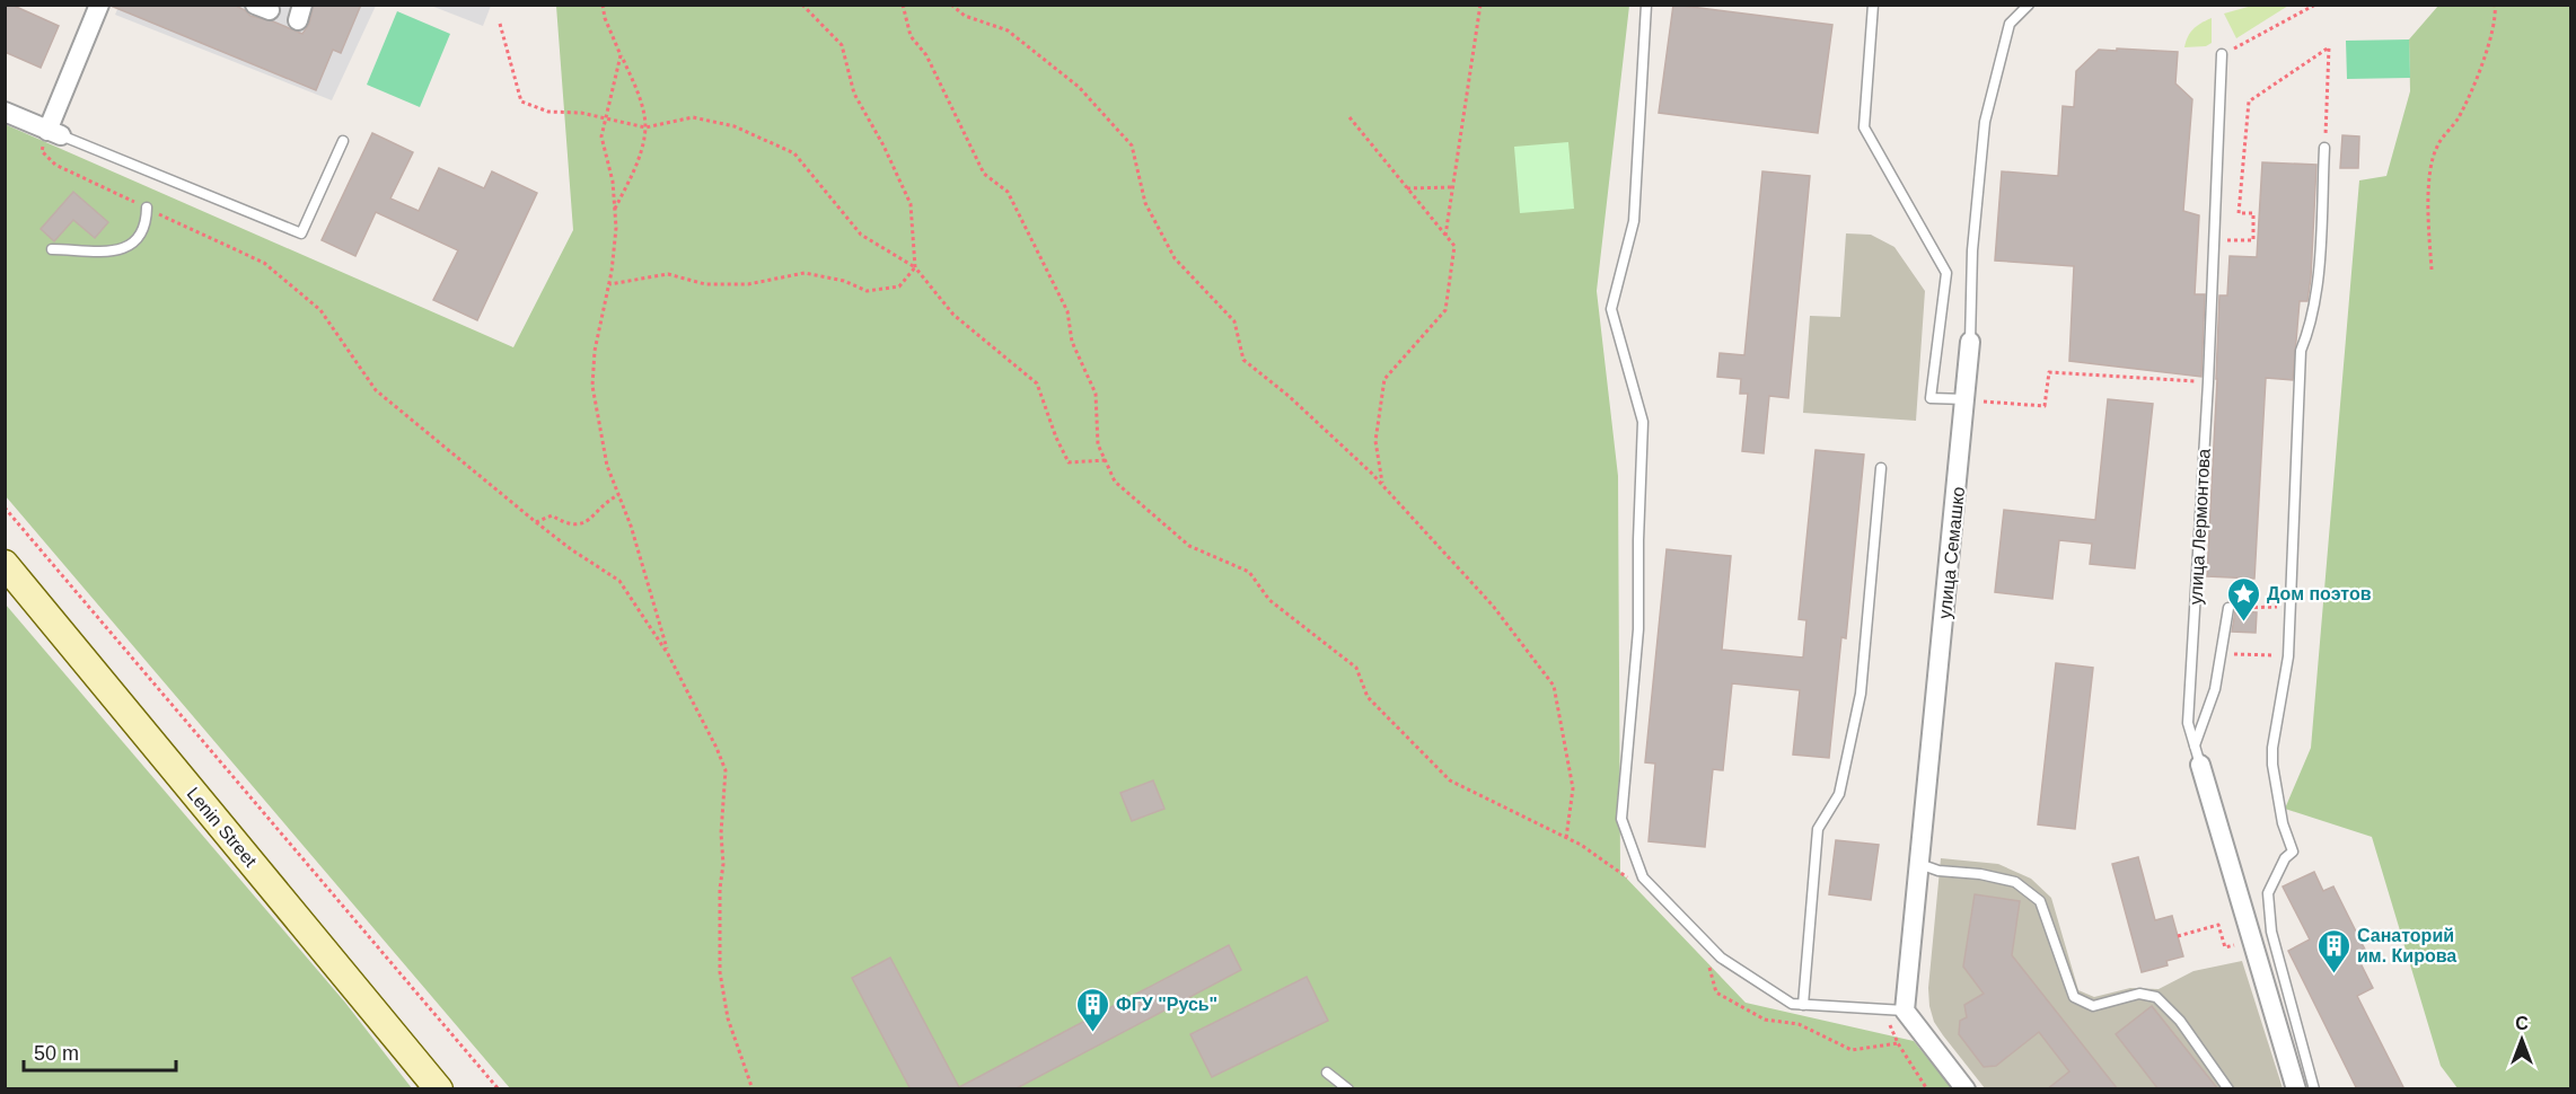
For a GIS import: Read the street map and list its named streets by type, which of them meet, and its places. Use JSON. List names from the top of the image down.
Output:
{
  "streets": {
    "main road": ["Lenin Street"],
    "street": ["улица Лермонтова", "улица Семашко"]
  },
  "places": {
    "place": ["Дом поэтов"],
    "building": ["Санаторий им. Кирова", "ФГУ \"Русь\""]
  },
  "scale_bar": "50 m",
  "north": "top"
}
